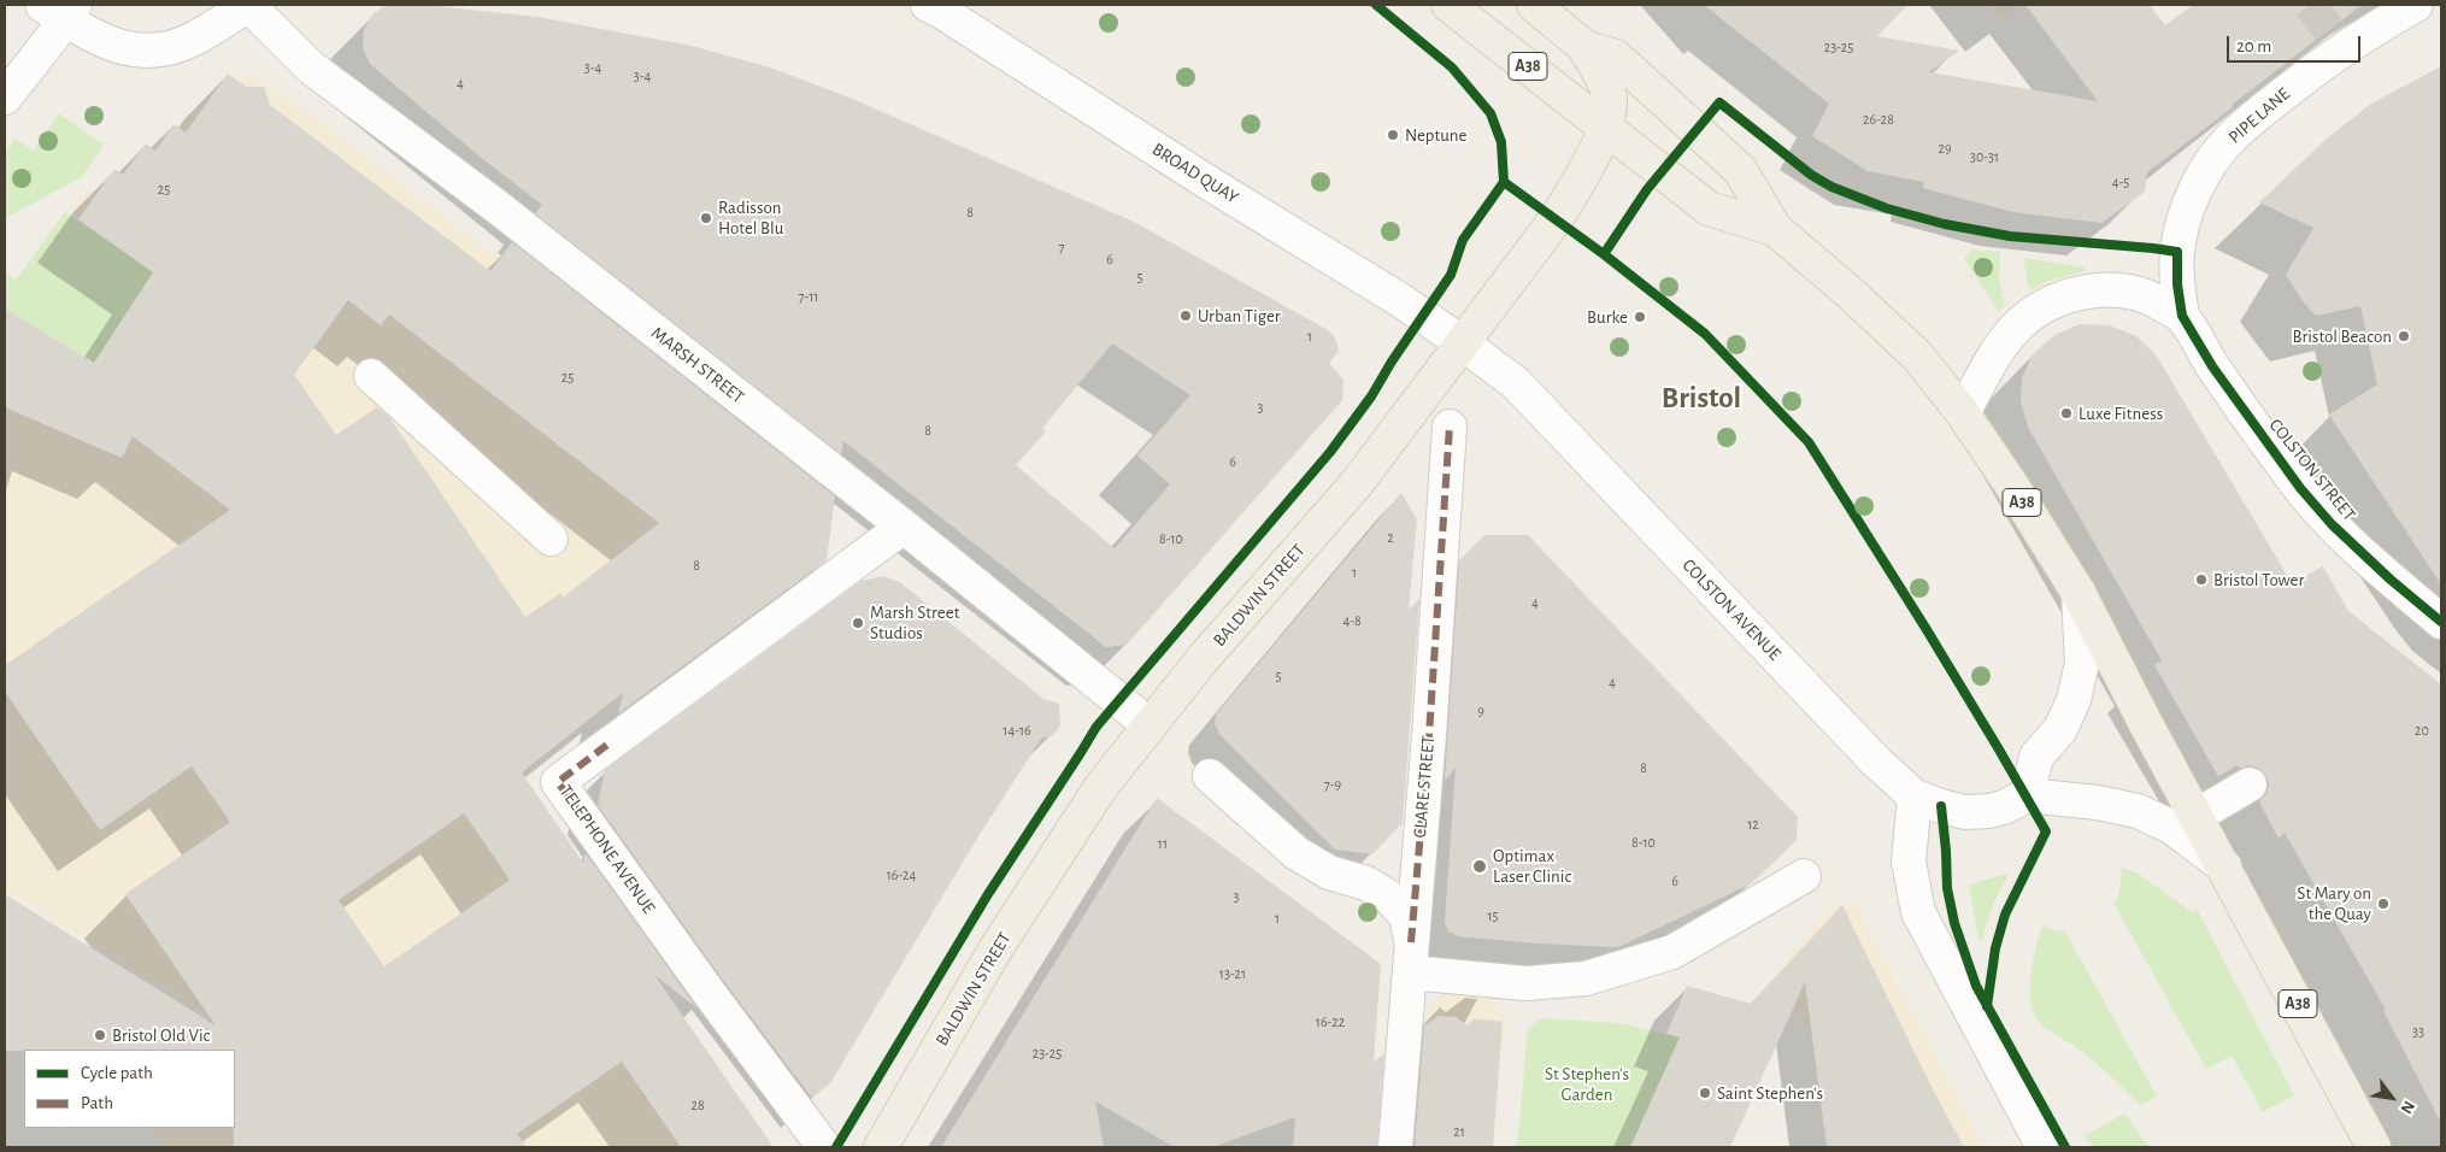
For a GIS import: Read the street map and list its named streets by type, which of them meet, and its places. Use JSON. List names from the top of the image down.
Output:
{
  "streets": {
    "main road": ["A38", "BALDWIN STREET"],
    "street": [
      "PIPE LANE",
      "BROAD QUAY",
      "MARSH STREET",
      "COLSTON STREET",
      "COLSTON AVENUE",
      "CLARE STREET",
      "TELEPHONE AVENUE"
    ]
  },
  "crossings": [
    ["A38", "COLSTON STREET"],
    ["A38", "BALDWIN STREET"],
    ["PIPE LANE", "COLSTON STREET"],
    ["BROAD QUAY", "BALDWIN STREET"],
    ["BROAD QUAY", "COLSTON AVENUE"],
    ["MARSH STREET", "BALDWIN STREET"],
    ["MARSH STREET", "TELEPHONE AVENUE"],
    ["BALDWIN STREET", "COLSTON AVENUE"]
  ],
  "districts": ["Bristol"],
  "parks": ["St Stephen's Garden"],
  "places": [
    "Neptune",
    "Radisson Hotel Blu",
    "Urban Tiger",
    "Burke",
    "Bristol Beacon",
    "Luxe Fitness",
    "Bristol Tower",
    "Marsh Street Studios",
    "Optimax Laser Clinic",
    "St Mary on the Quay",
    "Bristol Old Vic",
    "Saint Stephen's"
  ],
  "house_numbers": [
    "23-25",
    "3-4",
    "3-4",
    "4",
    "26-28",
    "29",
    "30-31",
    "4-5",
    "25",
    "8",
    "7",
    "6",
    "5",
    "7-11",
    "1",
    "25",
    "3",
    "8",
    "6",
    "2",
    "8-10",
    "8",
    "1",
    "4",
    "4-8",
    "5",
    "4",
    "9",
    "14-16",
    "20",
    "8",
    "7-9",
    "12",
    "8-10",
    "11",
    "16-24",
    "6",
    "3",
    "15",
    "1",
    "13-21",
    "16-22",
    "33",
    "23-25",
    "28",
    "21"
  ],
  "legend": ["Cycle path", "Path"],
  "scale_bar": "20 m",
  "north": "bottom right"
}
